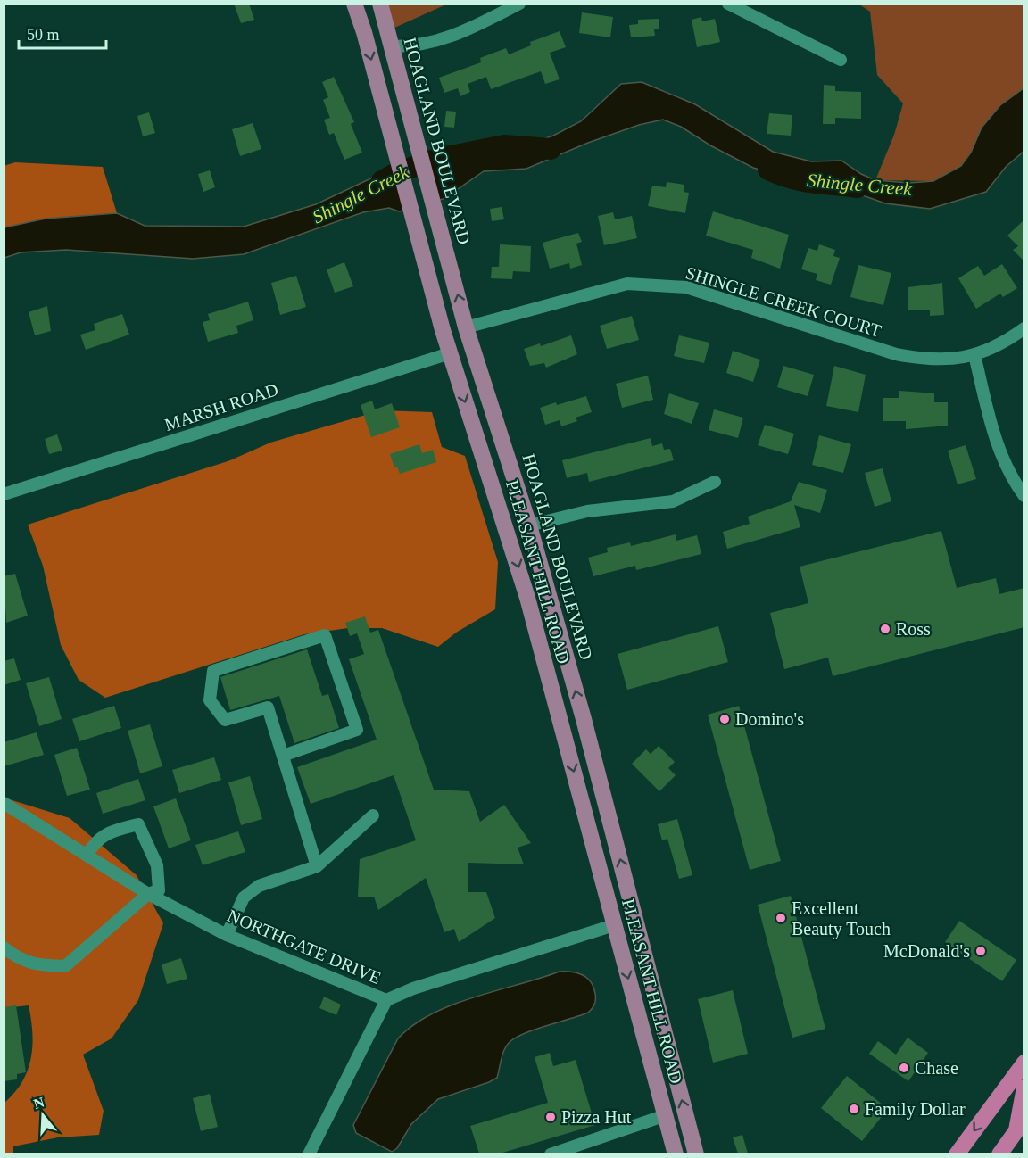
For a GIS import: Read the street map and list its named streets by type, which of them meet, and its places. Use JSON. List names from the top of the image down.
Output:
{
  "streets": {
    "main road": ["HOAGLAND BOULEVARD", "PLEASANT HILL ROAD"],
    "street": ["SHINGLE CREEK COURT", "MARSH ROAD", "NORTHGATE DRIVE"]
  },
  "crossings": [
    ["HOAGLAND BOULEVARD", "SHINGLE CREEK COURT"],
    ["MARSH ROAD", "PLEASANT HILL ROAD"],
    ["PLEASANT HILL ROAD", "NORTHGATE DRIVE"]
  ],
  "one_way": ["HOAGLAND BOULEVARD", "PLEASANT HILL ROAD"],
  "water": ["Shingle Creek"],
  "places": [
    "Ross",
    "Domino's",
    "Excellent Beauty Touch",
    "McDonald's",
    "Chase",
    "Family Dollar",
    "Pizza Hut"
  ],
  "scale_bar": "50 m",
  "north": "top"
}
